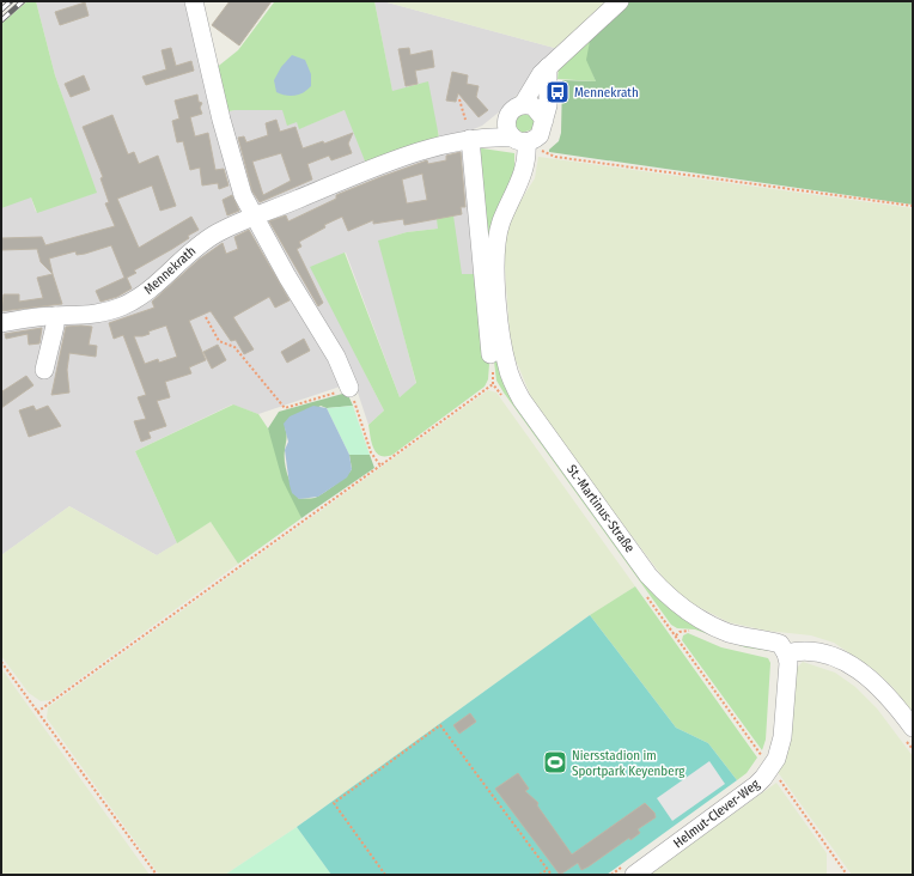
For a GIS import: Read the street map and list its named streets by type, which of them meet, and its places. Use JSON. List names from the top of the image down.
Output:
{
  "streets": {
    "street": ["Mennekrath", "St.-Martinus-Straße", "Helmut-Clever-Weg"]
  },
  "crossings": [
    ["Mennekrath", "St.-Martinus-Straße"],
    ["St.-Martinus-Straße", "Helmut-Clever-Weg"]
  ],
  "places": {
    "bus stop": ["Mennekrath"],
    "sports": ["Niersstadion im Sportpark Keyenberg"]
  }
}
